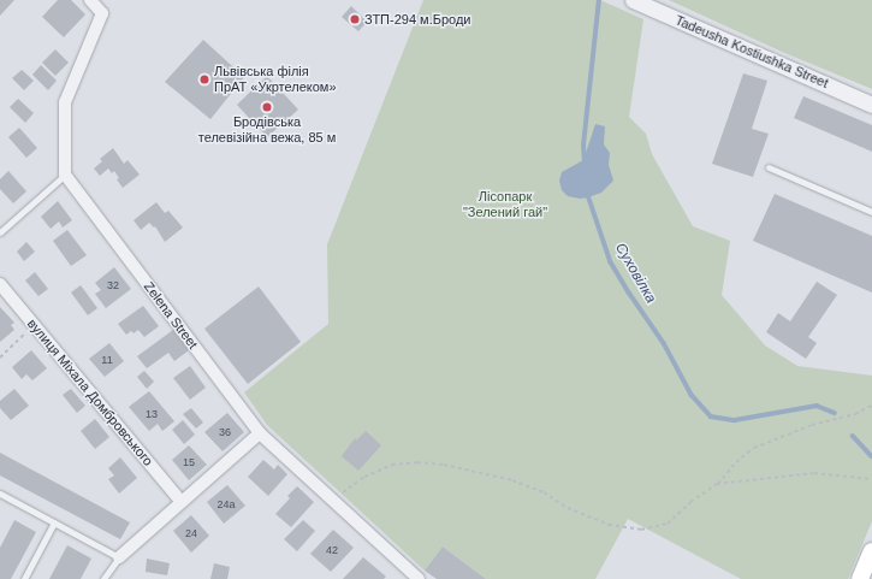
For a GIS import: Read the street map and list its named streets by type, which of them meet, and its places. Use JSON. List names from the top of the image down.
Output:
{
  "streets": {
    "street": ["Tadeusha Kostiushka Street", "Zelena Street", "вулиця Міхала Домбровського"]
  },
  "water": ["Суховілка"],
  "parks": ["Лісопарк \"Зелений гай\""],
  "places": ["ЗТП-294 м.Броди", "Львівська філія ПрАТ «Укртелеком»", "Бродівська телевізійна вежа, 85 м"],
  "house_numbers": [
    "32",
    "11",
    "13",
    "36",
    "15",
    "24а",
    "24",
    "42"
  ]
}
